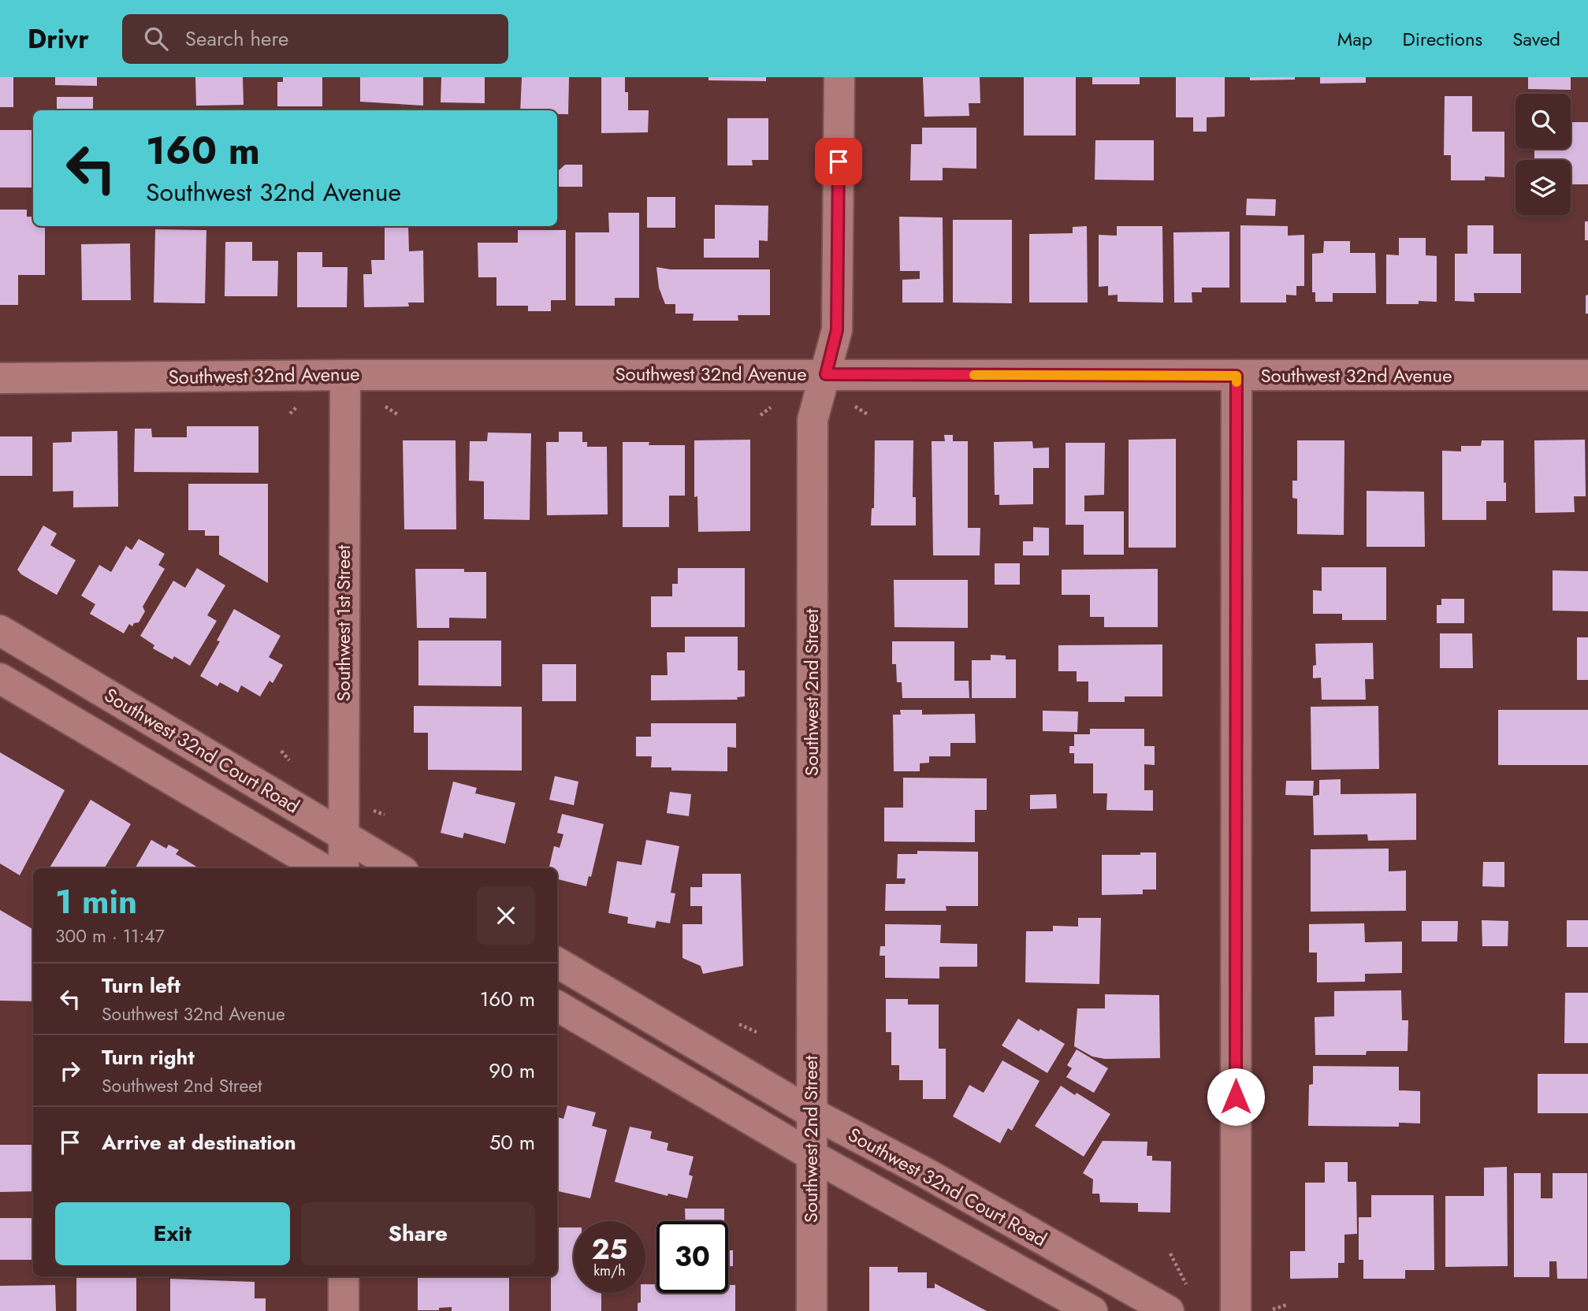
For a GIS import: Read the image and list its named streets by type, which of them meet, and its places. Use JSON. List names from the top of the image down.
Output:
{
  "streets": {
    "street": [
      "Southwest 32nd Avenue",
      "Southwest 1st Street",
      "Southwest 2nd Street",
      "Southwest 32nd Court Road"
    ]
  },
  "crossings": [
    ["Southwest 32nd Avenue", "Southwest 1st Street"],
    ["Southwest 32nd Avenue", "Southwest 2nd Street"],
    ["Southwest 1st Street", "Southwest 32nd Court Road"],
    ["Southwest 2nd Street", "Southwest 32nd Court Road"]
  ],
  "page": {
    "header": "Drivr",
    "search": "Search here",
    "nav": ["Map", "Directions", "Saved"],
    "turn": ["160 m", "Southwest 32nd Avenue"],
    "heading": ["1 min", "300 m · 11:47"],
    "list": [
      {
        "name": "Turn left",
        "note": "Southwest 32nd Avenue",
        "value": "160 m"
      },
      {
        "name": "Turn right",
        "note": "Southwest 2nd Street",
        "value": "90 m"
      },
      {
        "name": "Arrive at destination",
        "value": "50 m"
      }
    ],
    "buttons": ["Exit", "Share"],
    "speed": "25 km/h",
    "limit": "30"
  }
}
